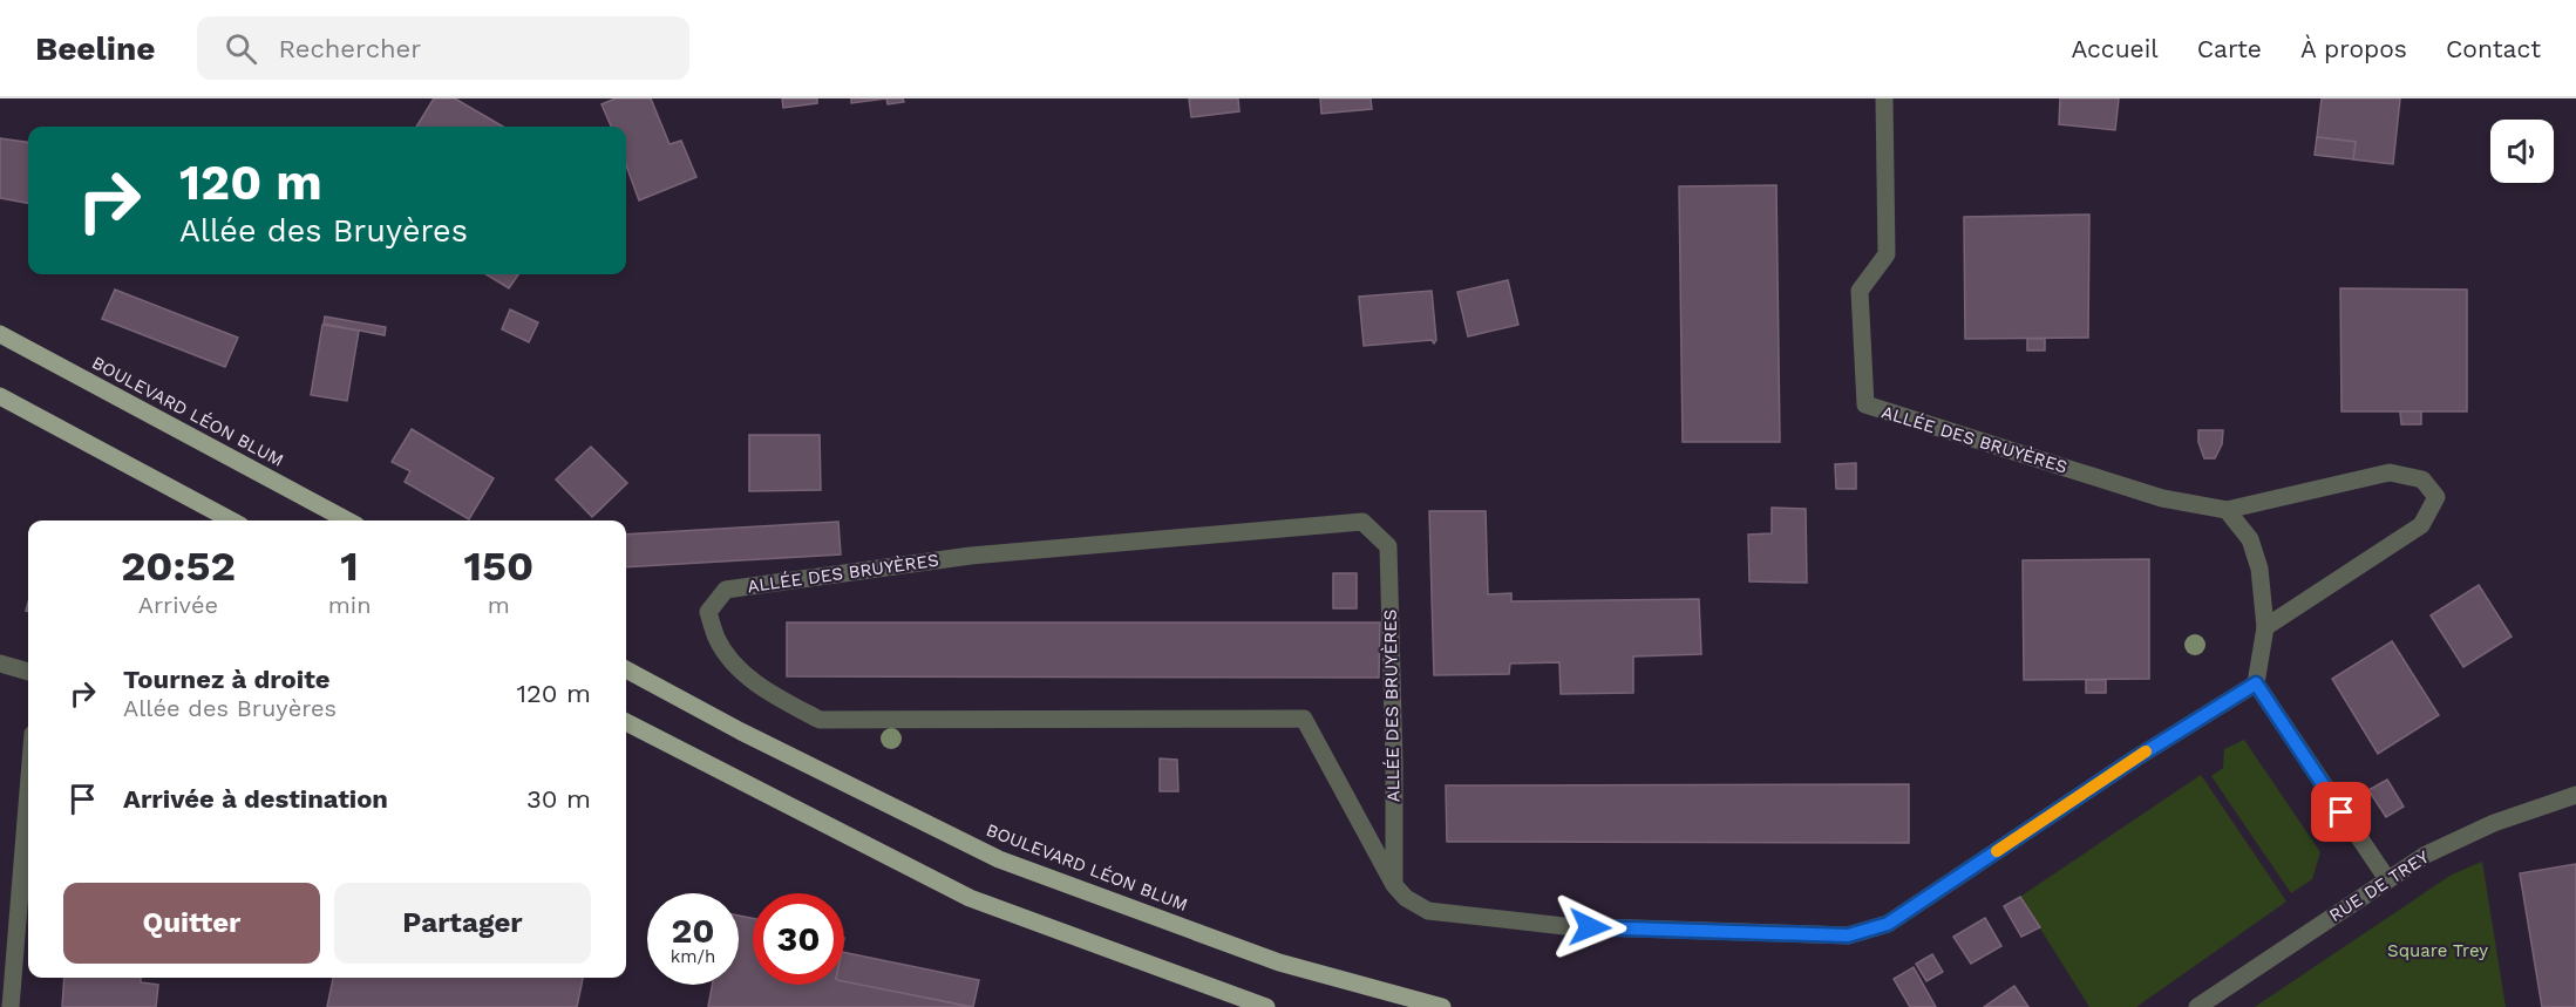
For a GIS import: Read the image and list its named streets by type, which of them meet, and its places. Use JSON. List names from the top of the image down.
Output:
{
  "streets": {
    "main road": ["BOULEVARD LÉON BLUM"],
    "street": ["ALLÉE DES BRUYÈRES", "RUE DE TREY"]
  },
  "parks": ["Square Trey"],
  "page": {
    "header": "Beeline",
    "search": "Rechercher",
    "nav": [
      "Accueil",
      "Carte",
      "À propos",
      "Contact"
    ],
    "turn": ["120 m", "Allée des Bruyères"],
    "eta": [
      "20:52",
      "Arrivée",
      "1",
      "min",
      "150",
      "m"
    ],
    "list": [
      {
        "name": "Tournez à droite",
        "note": "Allée des Bruyères",
        "value": "120 m"
      },
      {
        "name": "Arrivée à destination",
        "value": "30 m"
      }
    ],
    "buttons": ["Quitter", "Partager"],
    "speed": "20 km/h",
    "limit": "30"
  }
}
